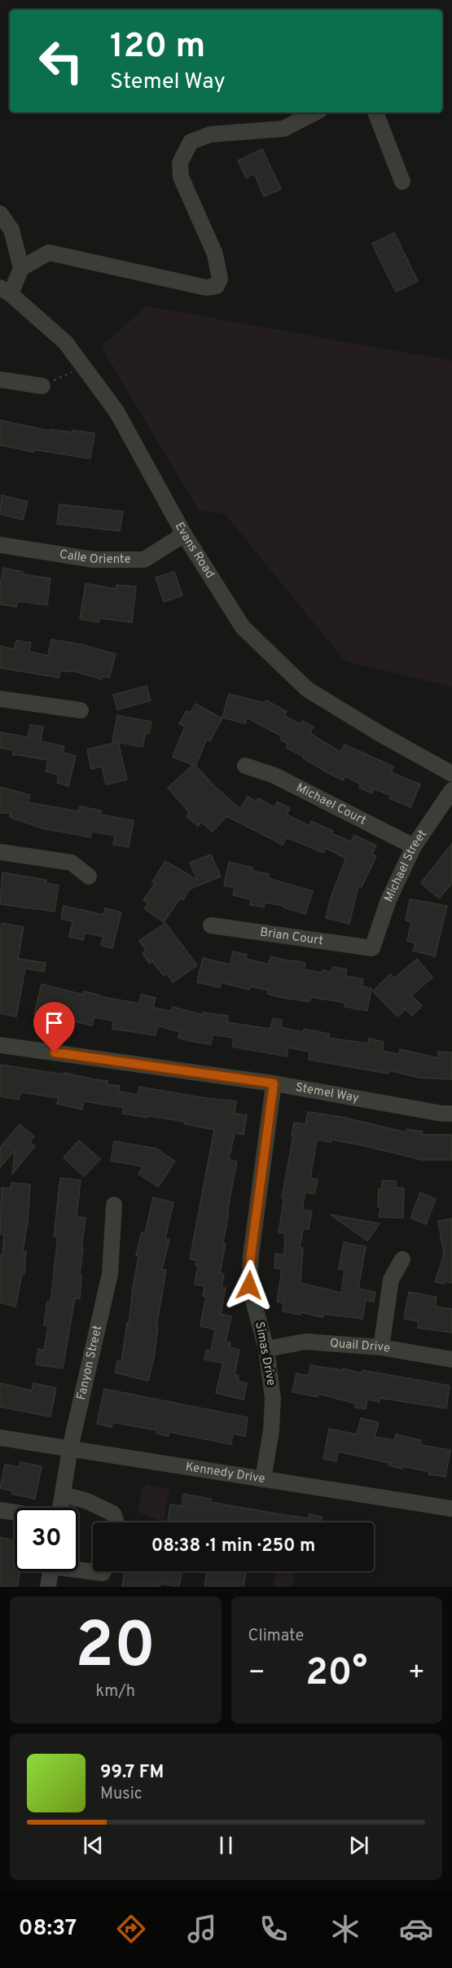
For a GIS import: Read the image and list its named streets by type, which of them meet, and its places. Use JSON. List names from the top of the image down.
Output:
{
  "streets": {
    "street": [
      "Evans Road",
      "Calle Oriente",
      "Michael Court",
      "Michael Street",
      "Brian Court",
      "Stemel Way",
      "Quail Drive",
      "Simas Drive",
      "Fanyon Street",
      "Kennedy Drive"
    ]
  },
  "crossings": [
    ["Evans Road", "Calle Oriente"],
    ["Michael Court", "Michael Street"],
    ["Michael Street", "Brian Court"],
    ["Stemel Way", "Simas Drive"],
    ["Quail Drive", "Simas Drive"],
    ["Simas Drive", "Kennedy Drive"],
    ["Fanyon Street", "Kennedy Drive"]
  ],
  "page": {
    "turn": ["120 m", "Stemel Way"],
    "limit": "30",
    "trip": "08:38 · 1 min · 250 m",
    "tile": [
      ["20", "km/h"],
      "Climate"
    ],
    "heat": ["−", "20°", "+"],
    "song": ["99.7 FM", "Music"],
    "tabs": "08:37"
  }
}
